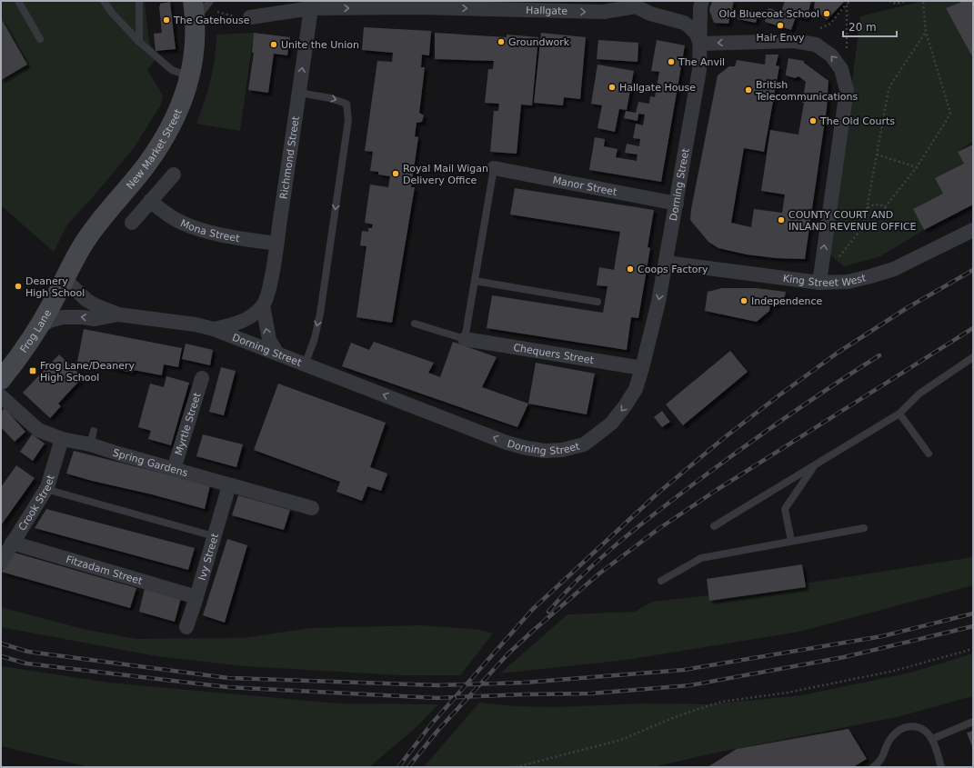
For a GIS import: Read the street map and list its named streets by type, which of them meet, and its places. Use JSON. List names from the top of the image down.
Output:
{
  "streets": {
    "street": [
      "Hallgate",
      "New Market Street",
      "Richmond Street",
      "Dorning Street",
      "Manor Street",
      "Mona Street",
      "King Street West",
      "Frog Lane",
      "Chequers Street",
      "Myrtle Street",
      "Spring Gardens",
      "Crook Street",
      "Ivy Street",
      "Fitzadam Street"
    ]
  },
  "crossings": [
    ["Hallgate", "Richmond Street"],
    ["Hallgate", "Dorning Street"],
    ["New Market Street", "Dorning Street"],
    ["New Market Street", "Frog Lane"],
    ["Richmond Street", "Dorning Street"],
    ["Richmond Street", "Mona Street"],
    ["Dorning Street", "Manor Street"],
    ["Dorning Street", "King Street West"],
    ["Dorning Street", "Frog Lane"],
    ["Dorning Street", "Chequers Street"],
    ["Myrtle Street", "Spring Gardens"],
    ["Spring Gardens", "Crook Street"],
    ["Spring Gardens", "Ivy Street"],
    ["Crook Street", "Fitzadam Street"],
    ["Ivy Street", "Fitzadam Street"]
  ],
  "one_way": ["Hallgate", "Richmond Street"],
  "places": {
    "other": [
      "Old Bluecoat School",
      "The Gatehouse",
      "Hair Envy",
      "Groundwork",
      "Unite the Union",
      "The Anvil",
      "Hallgate House",
      "British Telecommunications",
      "The Old Courts",
      "Royal Mail Wigan Delivery Office",
      "COUNTY COURT AND INLAND REVENUE OFFICE",
      "Coops Factory",
      "Deanery High School",
      "Independence"
    ],
    "transit": ["Frog Lane/Deanery High School"]
  },
  "scale_bar": "20 m"
}
